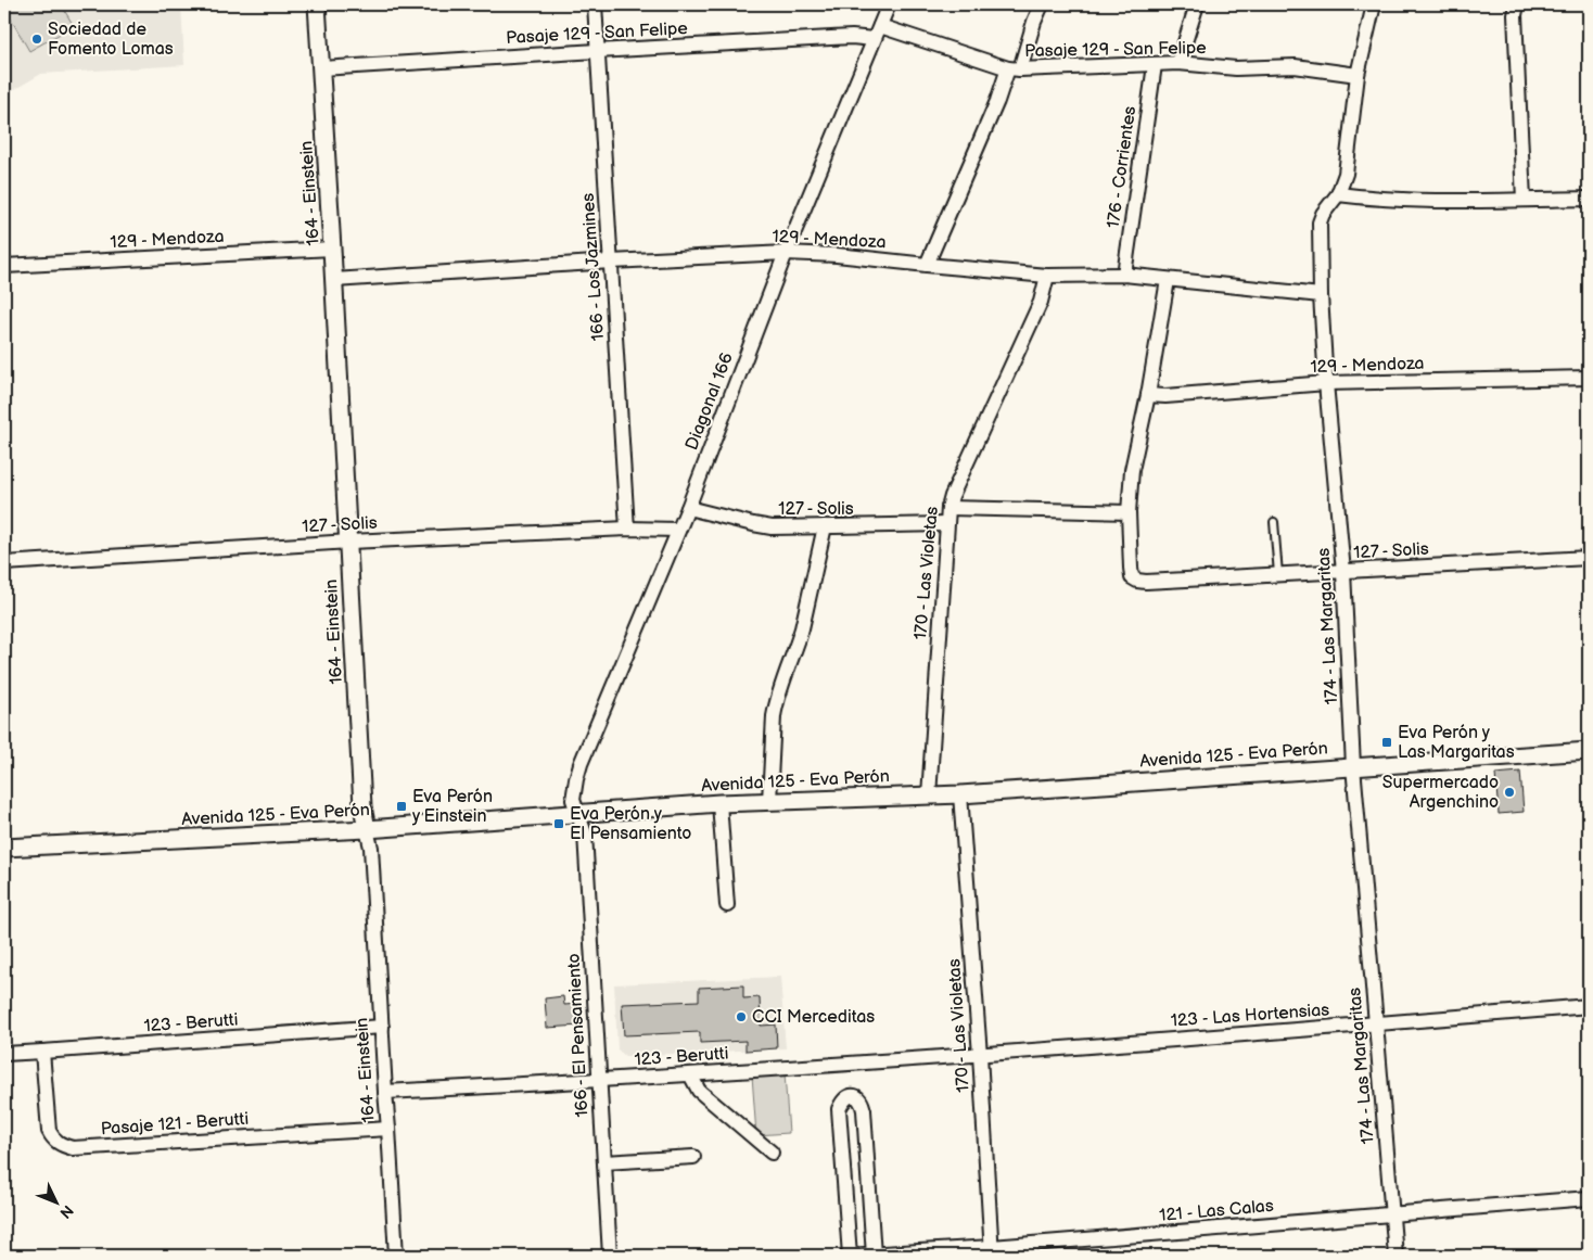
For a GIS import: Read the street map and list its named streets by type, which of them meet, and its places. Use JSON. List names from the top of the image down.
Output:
{
  "streets": {
    "street": [
      "Pasaje 129 - San Felipe",
      "176 - Corrientes",
      "164 - Einstein",
      "129 - Mendoza",
      "166 - Los Jazmines",
      "Diagonal 166",
      "127 - Solis",
      "170 - Las Violetas",
      "174 - Las Margaritas",
      "Avenida 125 - Eva Perón",
      "123 - Las Hortensias",
      "123 - Berutti",
      "166 - El Pensamiento",
      "Pasaje 121 - Berutti",
      "121 - Las Calas"
    ]
  },
  "crossings": [
    ["Pasaje 129 - San Felipe", "176 - Corrientes"],
    ["Pasaje 129 - San Felipe", "164 - Einstein"],
    ["Pasaje 129 - San Felipe", "166 - Los Jazmines"],
    ["Pasaje 129 - San Felipe", "Diagonal 166"],
    ["Pasaje 129 - San Felipe", "174 - Las Margaritas"],
    ["176 - Corrientes", "129 - Mendoza"],
    ["164 - Einstein", "129 - Mendoza"],
    ["164 - Einstein", "127 - Solis"],
    ["164 - Einstein", "Avenida 125 - Eva Perón"],
    ["164 - Einstein", "123 - Berutti"],
    ["164 - Einstein", "Pasaje 121 - Berutti"],
    ["129 - Mendoza", "166 - Los Jazmines"],
    ["129 - Mendoza", "Diagonal 166"],
    ["129 - Mendoza", "170 - Las Violetas"],
    ["129 - Mendoza", "174 - Las Margaritas"],
    ["166 - Los Jazmines", "127 - Solis"],
    ["Diagonal 166", "127 - Solis"],
    ["Diagonal 166", "Avenida 125 - Eva Perón"],
    ["Diagonal 166", "166 - El Pensamiento"],
    ["127 - Solis", "170 - Las Violetas"],
    ["127 - Solis", "174 - Las Margaritas"],
    ["170 - Las Violetas", "Avenida 125 - Eva Perón"],
    ["170 - Las Violetas", "123 - Las Hortensias"],
    ["170 - Las Violetas", "123 - Berutti"],
    ["170 - Las Violetas", "121 - Las Calas"],
    ["174 - Las Margaritas", "Avenida 125 - Eva Perón"],
    ["174 - Las Margaritas", "123 - Las Hortensias"],
    ["174 - Las Margaritas", "121 - Las Calas"],
    ["Avenida 125 - Eva Perón", "166 - El Pensamiento"],
    ["123 - Las Hortensias", "123 - Berutti"],
    ["123 - Berutti", "166 - El Pensamiento"],
    ["123 - Berutti", "Pasaje 121 - Berutti"]
  ],
  "places": {
    "other": ["Sociedad de Fomento Lomas", "Supermercado Argenchino", "CCI Merceditas"],
    "transit": ["Eva Perón y Las Margaritas", "Eva Perón y Einstein", "Eva Perón y El Pensamiento"]
  },
  "north": "bottom right"
}
